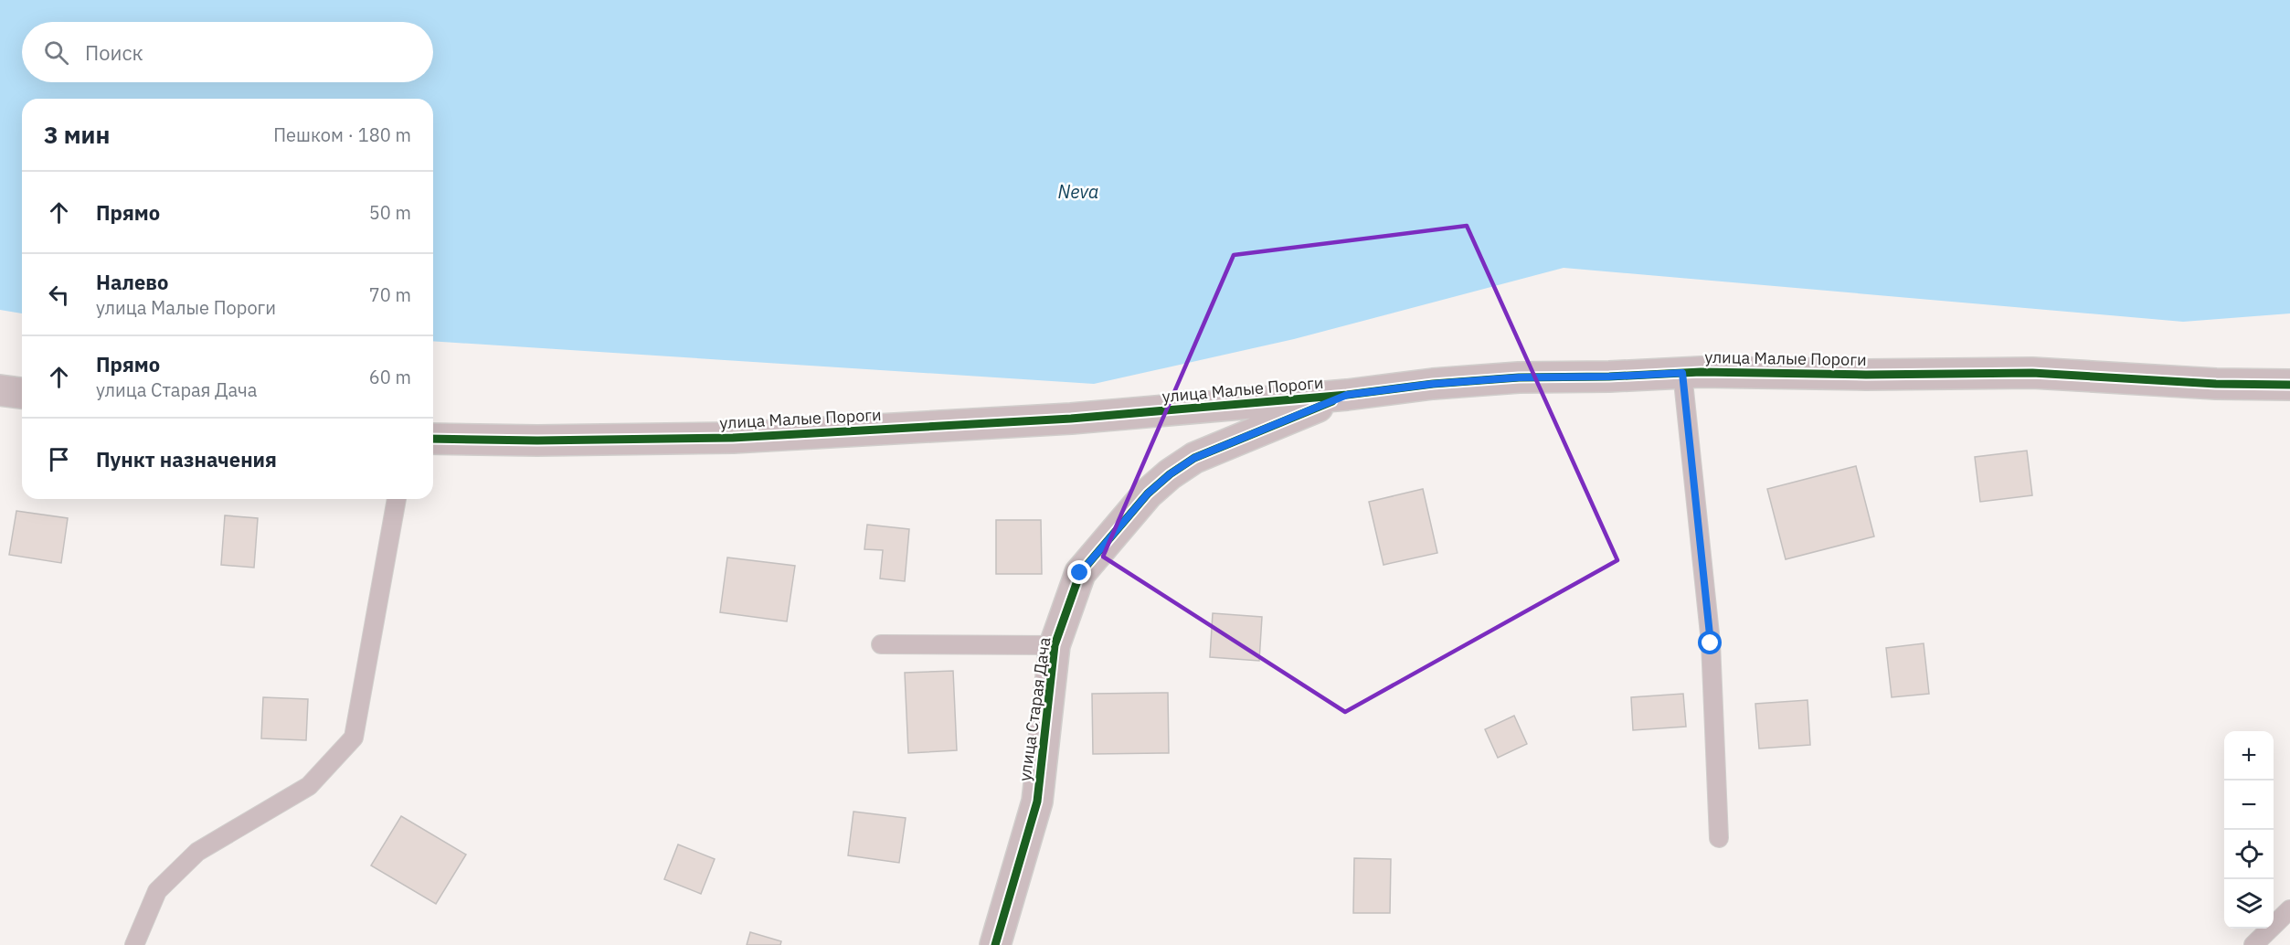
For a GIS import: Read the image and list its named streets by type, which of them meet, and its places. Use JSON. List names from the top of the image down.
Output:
{
  "streets": {
    "street": ["улица Малые Пороги", "улица Старая Дача"]
  },
  "crossings": [
    ["улица Малые Пороги", "улица Старая Дача"]
  ],
  "water": ["Neva"],
  "page": {
    "search": "Поиск",
    "heading": ["3 мин", "Пешком · 180 m"],
    "list": [
      ["Прямо", "50 m"],
      ["Налево", "улица Малые Пороги", "70 m"],
      ["Прямо", "улица Старая Дача", "60 m"],
      "Пункт назначения"
    ],
    "map_buttons": ["+", "−"]
  }
}
